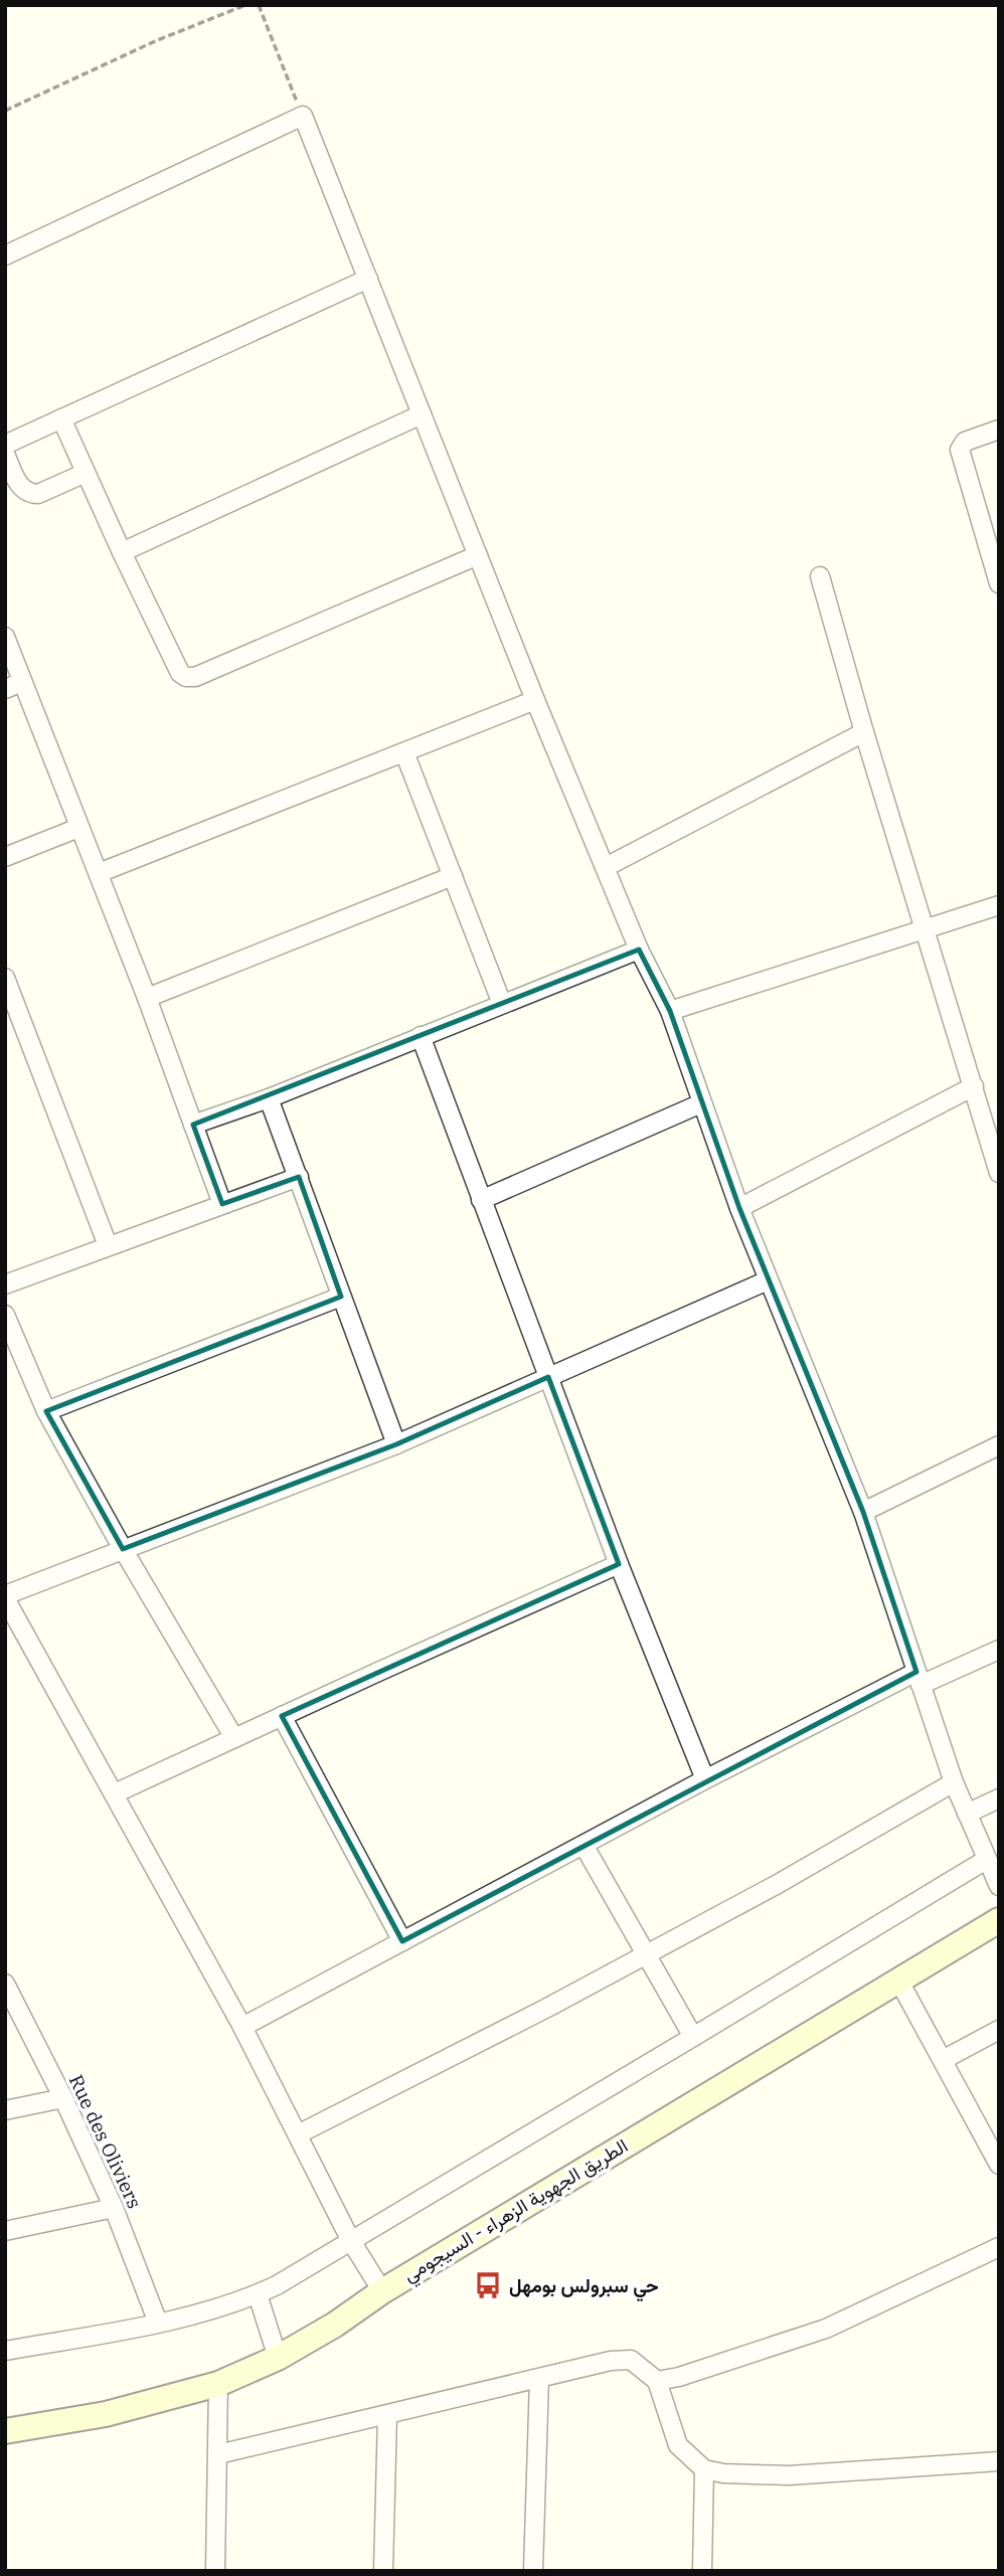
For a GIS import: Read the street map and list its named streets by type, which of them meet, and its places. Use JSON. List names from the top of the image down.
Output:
{
  "streets": {
    "main road": ["الطريق الجهوية الزهراء - السيجومي"],
    "street": ["Rue des Oliviers"]
  },
  "places": {
    "bus stop": ["حي سبرولس بومهل"]
  }
}
